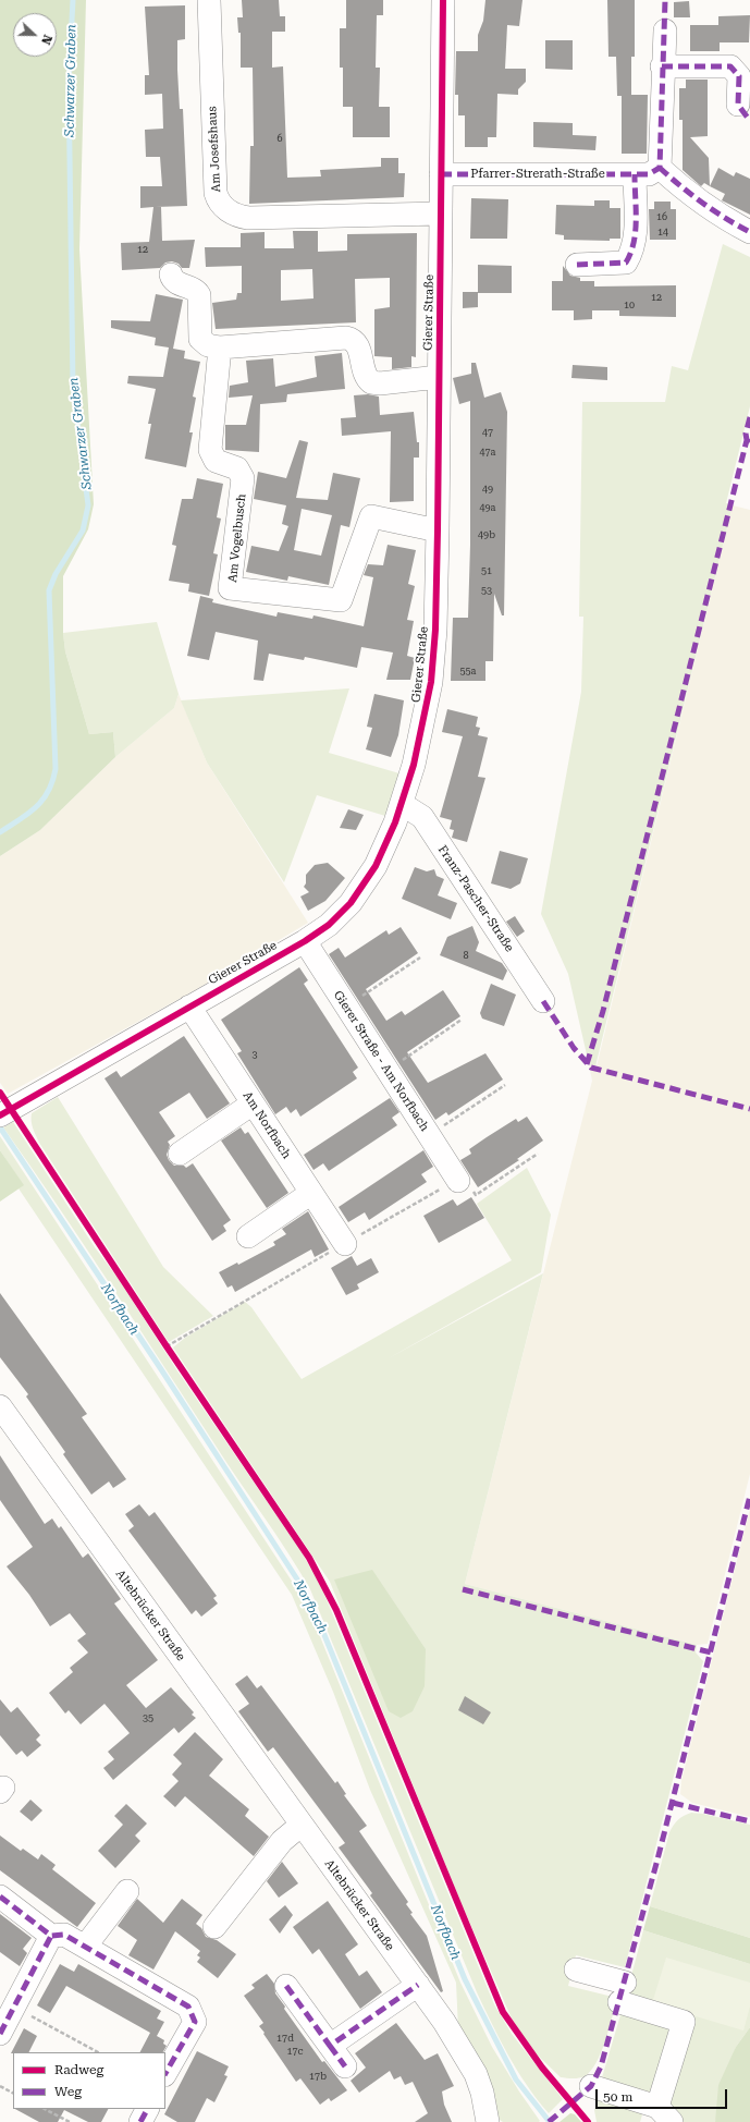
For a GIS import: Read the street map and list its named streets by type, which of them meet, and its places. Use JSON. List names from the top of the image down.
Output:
{
  "streets": {
    "street": [
      "Am Josefshaus",
      "Pfarrer-Strerath-Straße",
      "Gierer Straße",
      "Am Vogelbusch",
      "Franz-Pascher-Straße",
      "Gierer Straße - Am Norfbach",
      "Am Norfbach",
      "Altebrücker Straße"
    ]
  },
  "crossings": [
    ["Am Josefshaus", "Gierer Straße"],
    ["Pfarrer-Strerath-Straße", "Gierer Straße"],
    ["Gierer Straße", "Am Vogelbusch"],
    ["Gierer Straße", "Franz-Pascher-Straße"],
    ["Gierer Straße", "Gierer Straße - Am Norfbach"],
    ["Gierer Straße", "Am Norfbach"]
  ],
  "water": ["Schwarzer Graben", "Norfbach"],
  "house_numbers": [
    "6",
    "16",
    "14",
    "12",
    "12",
    "10",
    "47",
    "47a",
    "49",
    "49a",
    "49b",
    "51",
    "53",
    "55a",
    "8",
    "3",
    "35",
    "17d",
    "17c",
    "17b"
  ],
  "legend": ["Radweg", "Weg"],
  "scale_bar": "50 m",
  "north": "right"
}
